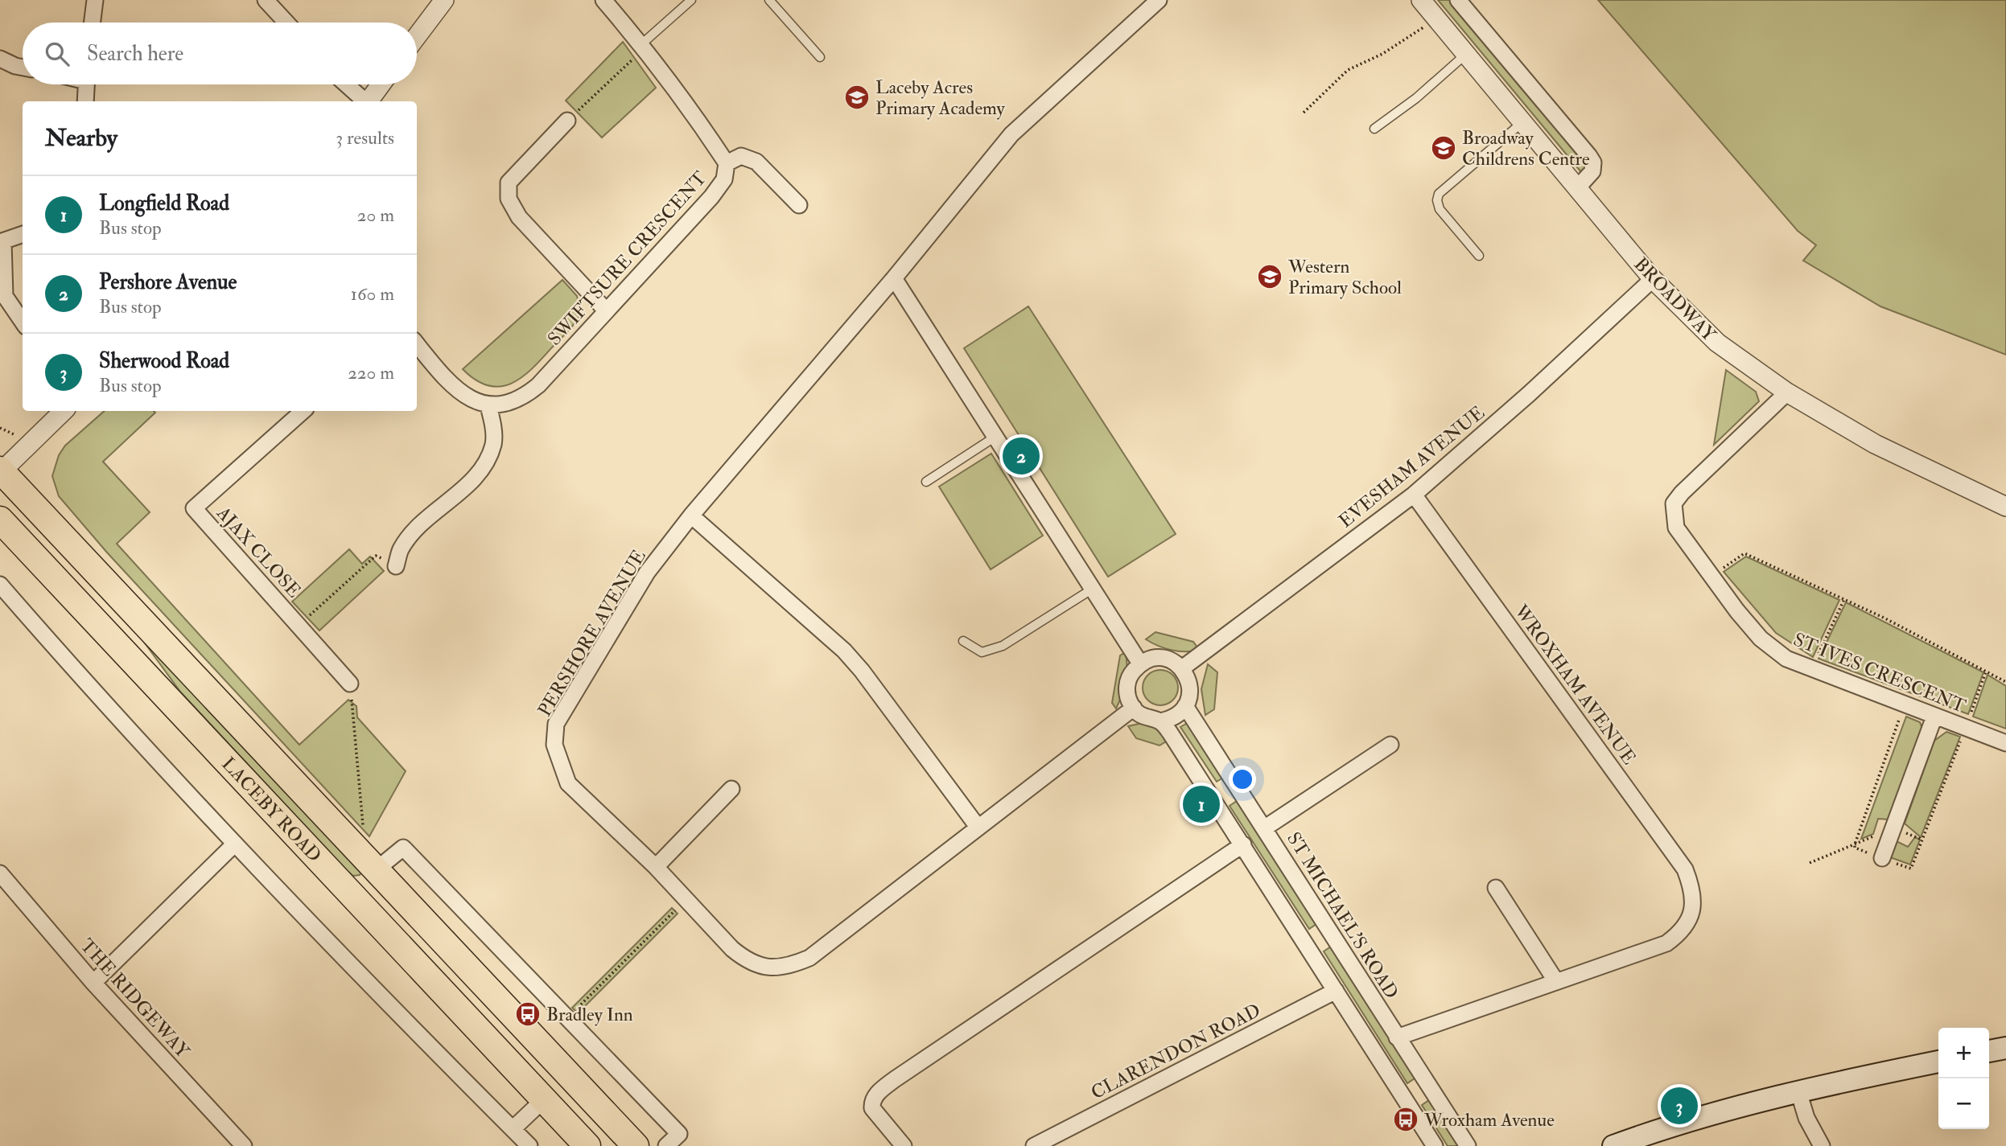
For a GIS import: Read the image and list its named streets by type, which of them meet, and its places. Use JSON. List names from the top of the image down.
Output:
{
  "streets": {
    "highway": ["LACEBY ROAD"],
    "street": [
      "SWIFTSURE CRESCENT",
      "BROADWAY",
      "EVESHAM AVENUE",
      "AJAX CLOSE",
      "PERSHORE AVENUE",
      "ST IVES CRESCENT",
      "WROXHAM AVENUE",
      "ST MICHAEL'S ROAD",
      "THE RIDGEWAY",
      "CLARENDON ROAD"
    ]
  },
  "crossings": [
    ["BROADWAY", "EVESHAM AVENUE"],
    ["BROADWAY", "ST IVES CRESCENT"],
    ["EVESHAM AVENUE", "PERSHORE AVENUE"],
    ["EVESHAM AVENUE", "WROXHAM AVENUE"],
    ["EVESHAM AVENUE", "ST MICHAEL'S ROAD"],
    ["PERSHORE AVENUE", "ST MICHAEL'S ROAD"],
    ["WROXHAM AVENUE", "ST MICHAEL'S ROAD"]
  ],
  "places": {
    "school or university": ["Laceby Acres Primary Academy", "Broadway Childrens Centre", "Western Primary School"],
    "bus stop": ["Bradley Inn", "Wroxham Avenue"]
  },
  "page": {
    "search": "Search here",
    "heading": ["Nearby", "3 results"],
    "list": [
      {
        "mark": "1",
        "name": "Longfield Road",
        "note": "Bus stop",
        "value": "20 m"
      },
      {
        "mark": "2",
        "name": "Pershore Avenue",
        "note": "Bus stop",
        "value": "160 m"
      },
      {
        "mark": "3",
        "name": "Sherwood Road",
        "note": "Bus stop",
        "value": "220 m"
      }
    ],
    "pins": ["2", "1", "3"],
    "map_buttons": ["+", "−"]
  }
}
